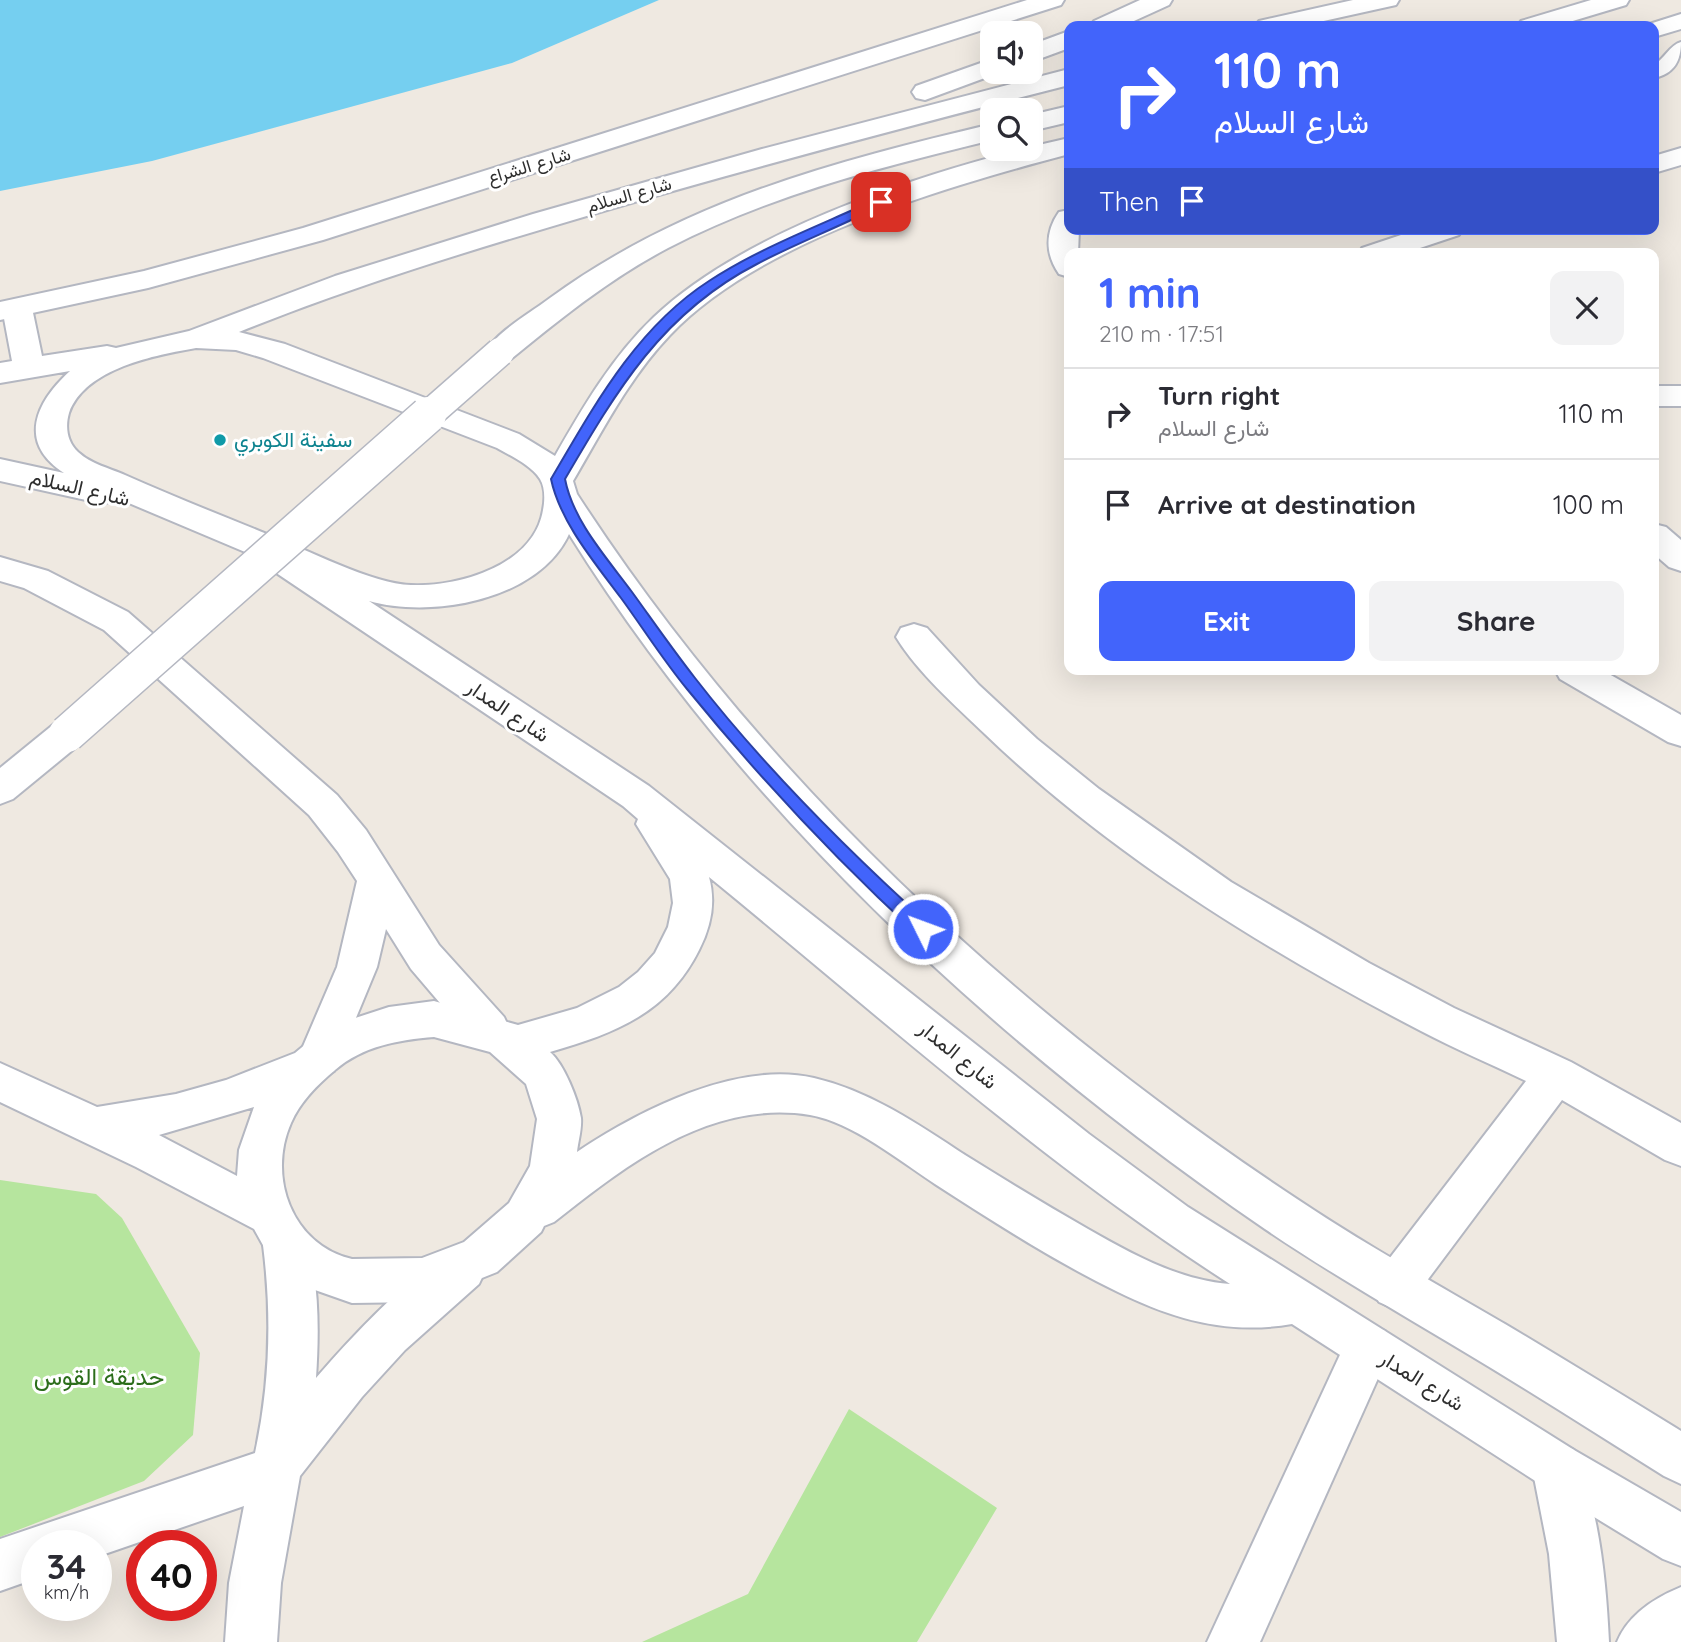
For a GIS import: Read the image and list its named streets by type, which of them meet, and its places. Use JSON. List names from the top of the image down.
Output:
{
  "streets": {
    "street": ["شارع الشراع", "شارع السلام", "شارع المدار"]
  },
  "parks": ["حديقة القوس"],
  "places": ["سفينة الكوبري"],
  "page": {
    "turn": ["110 m", "شارع السلام"],
    "then": "Then",
    "heading": ["1 min", "210 m · 17:51"],
    "list": [
      {
        "name": "Turn right",
        "note": "شارع السلام",
        "value": "110 m"
      },
      {
        "name": "Arrive at destination",
        "value": "100 m"
      }
    ],
    "buttons": ["Exit", "Share"],
    "speed": "34 km/h",
    "limit": "40"
  }
}
